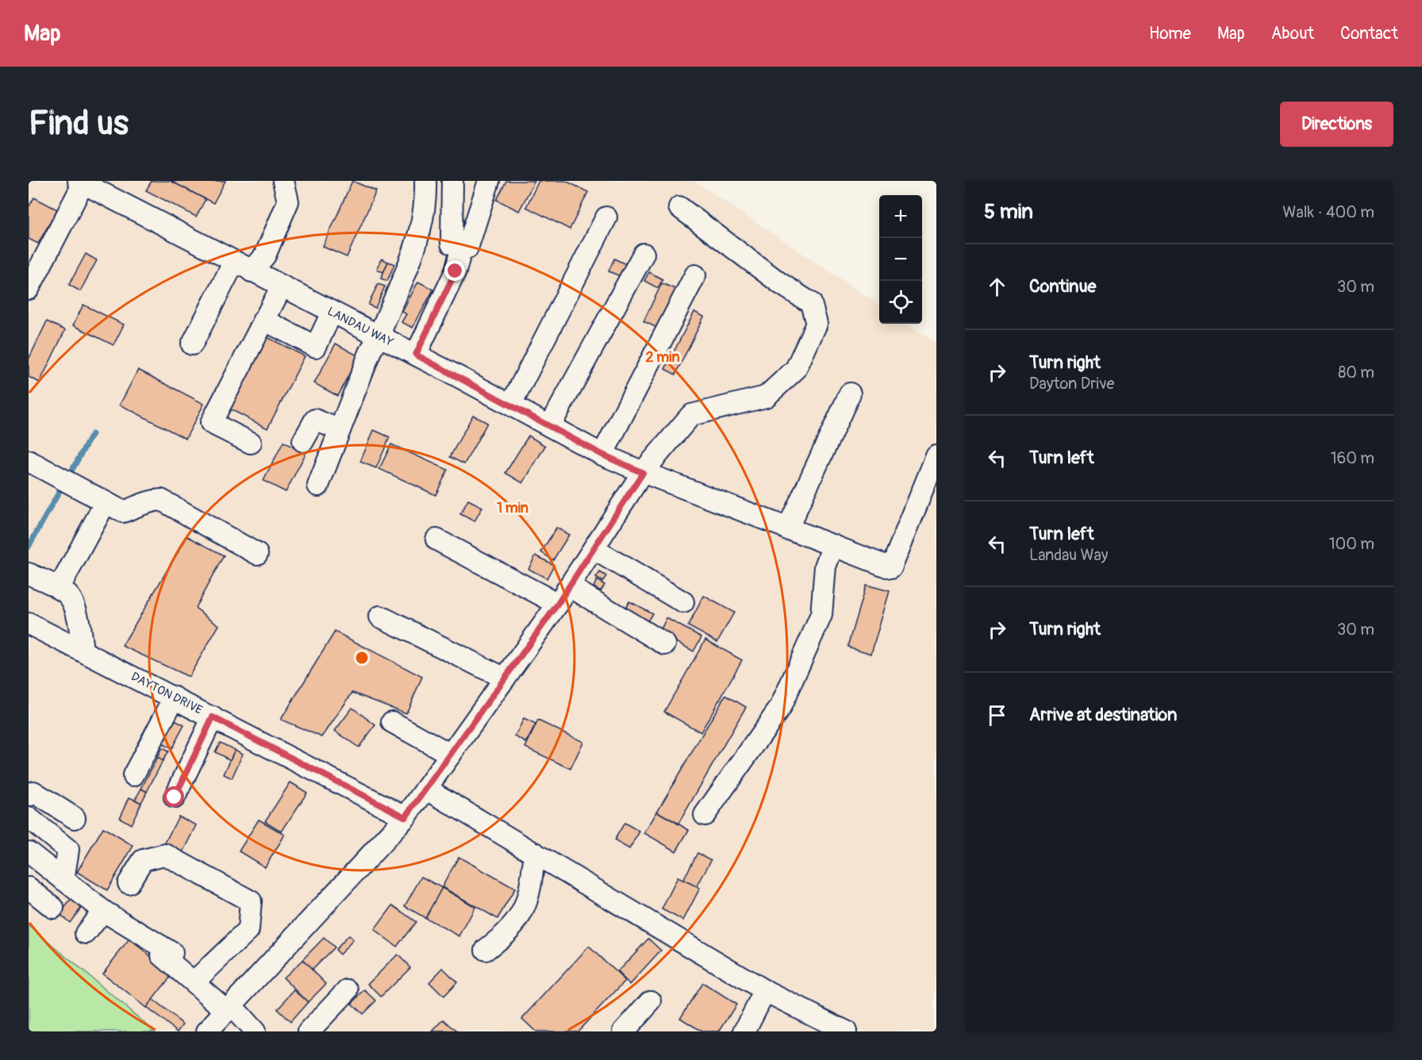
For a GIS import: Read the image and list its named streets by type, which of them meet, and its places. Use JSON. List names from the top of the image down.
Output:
{
  "streets": {
    "lane": ["LANDAU WAY", "DAYTON DRIVE"]
  },
  "page": {
    "header": "Map",
    "nav": [
      "Home",
      "Map",
      "About",
      "Contact"
    ],
    "buttons": "Directions",
    "title": "Find us",
    "heading": ["5 min", "Walk · 400 m"],
    "map_buttons": ["+", "−"],
    "list": [
      ["Continue", "30 m"],
      ["Turn right", "Dayton Drive", "80 m"],
      ["Turn left", "160 m"],
      ["Turn left", "Landau Way", "100 m"],
      ["Turn right", "30 m"],
      "Arrive at destination"
    ]
  },
  "rings": ["2 min", "1 min"]
}
